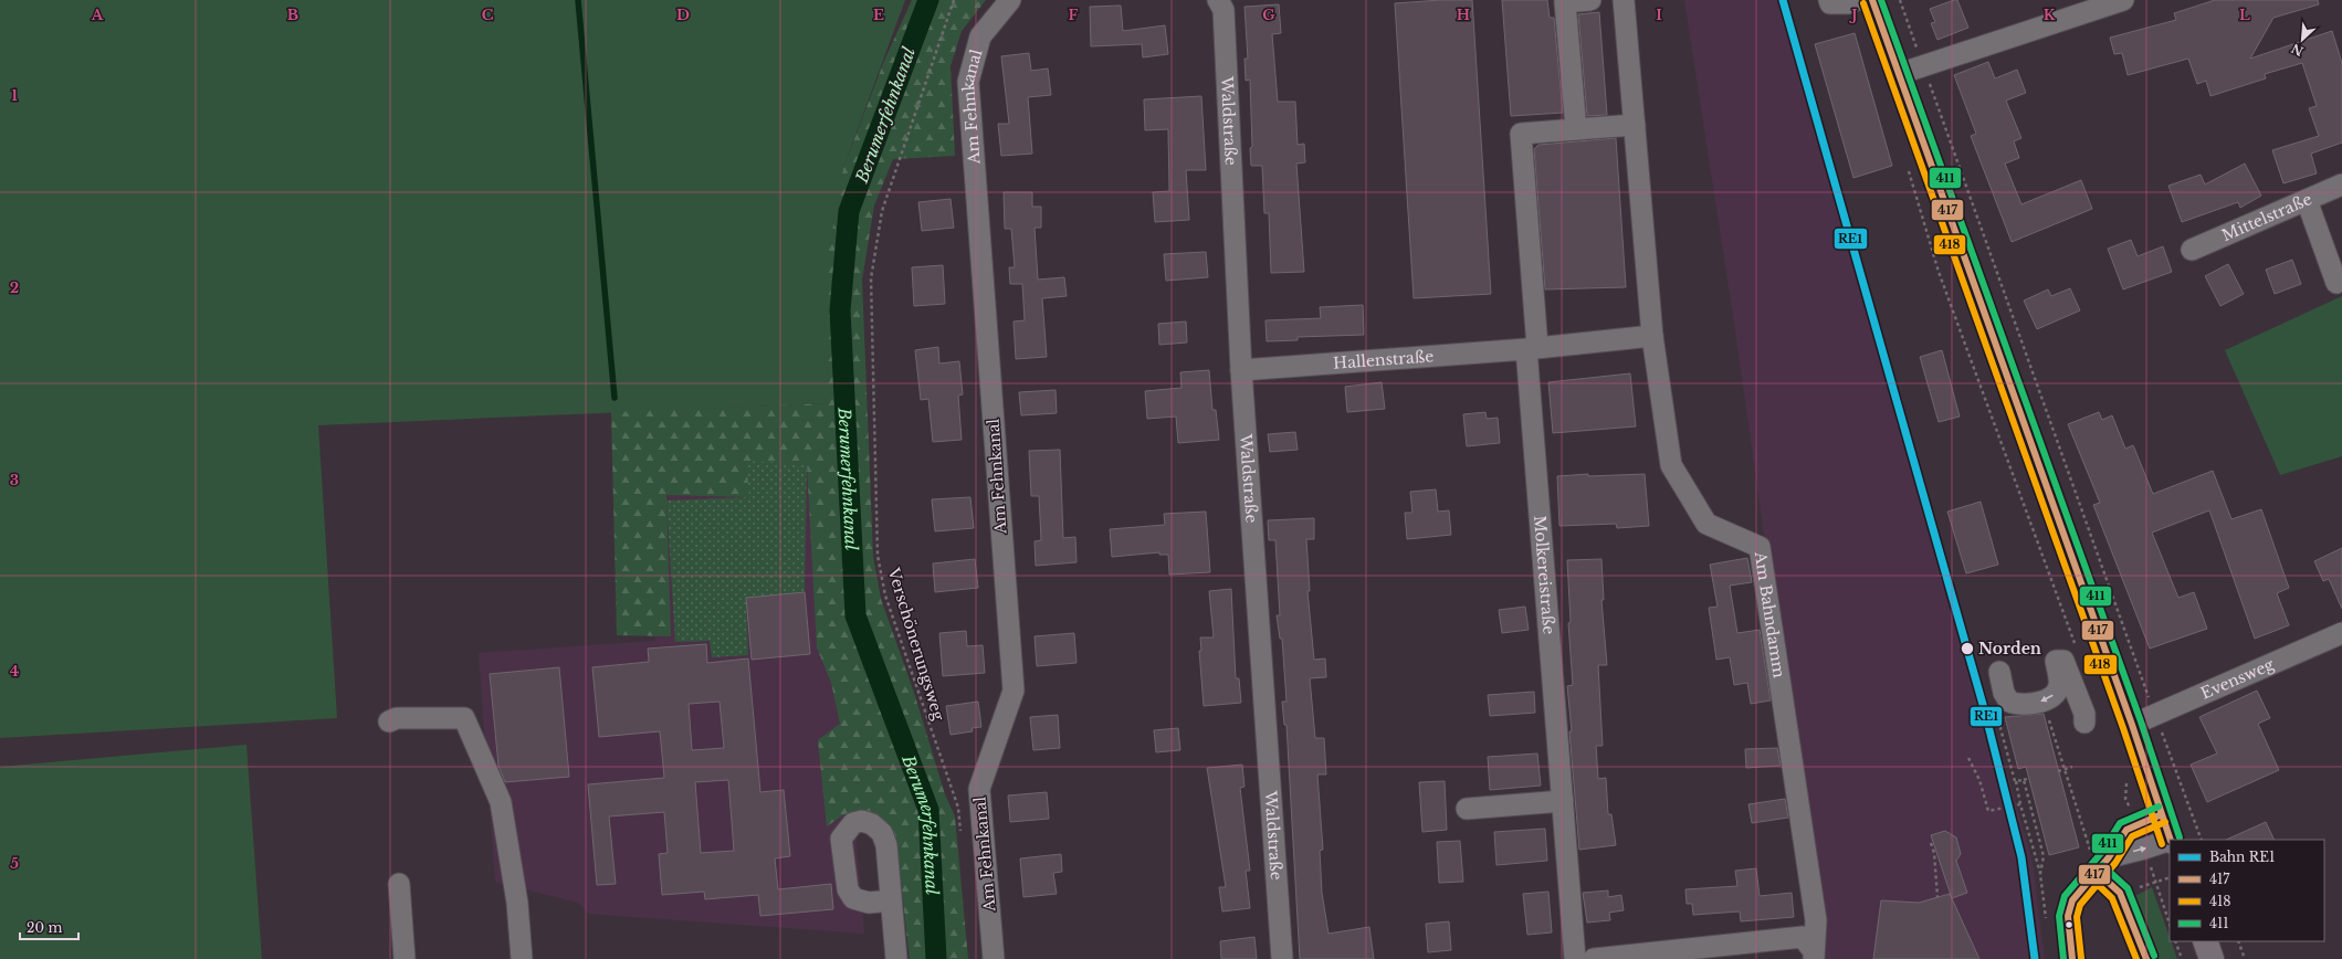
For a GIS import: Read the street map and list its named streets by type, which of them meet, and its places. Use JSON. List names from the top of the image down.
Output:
{
  "streets": {
    "street": [
      "Am Fehnkanal",
      "Waldstraße",
      "Mittelstraße",
      "Hallenstraße",
      "Molkereistraße",
      "Am Bahndamm",
      "Evensweg"
    ],
    "path": ["Verschönerungsweg"]
  },
  "crossings": [
    ["Waldstraße", "Hallenstraße"],
    ["Hallenstraße", "Molkereistraße"]
  ],
  "water": ["Berumerfehnkanal"],
  "places": ["Norden"],
  "lines": [
    "rail line RE1",
    "transit line 417",
    "transit line 411",
    "transit line 418"
  ],
  "legend": [
    "Bahn RE1",
    "417",
    "418",
    "411"
  ],
  "scale_bar": "20 m",
  "north": "bottom left",
  "grid": {
    "columns": [
      "A",
      "B",
      "C",
      "D",
      "E",
      "F",
      "G",
      "H",
      "I",
      "J",
      "K",
      "L"
    ],
    "rows": [
      "1",
      "2",
      "3",
      "4",
      "5"
    ]
  }
}
